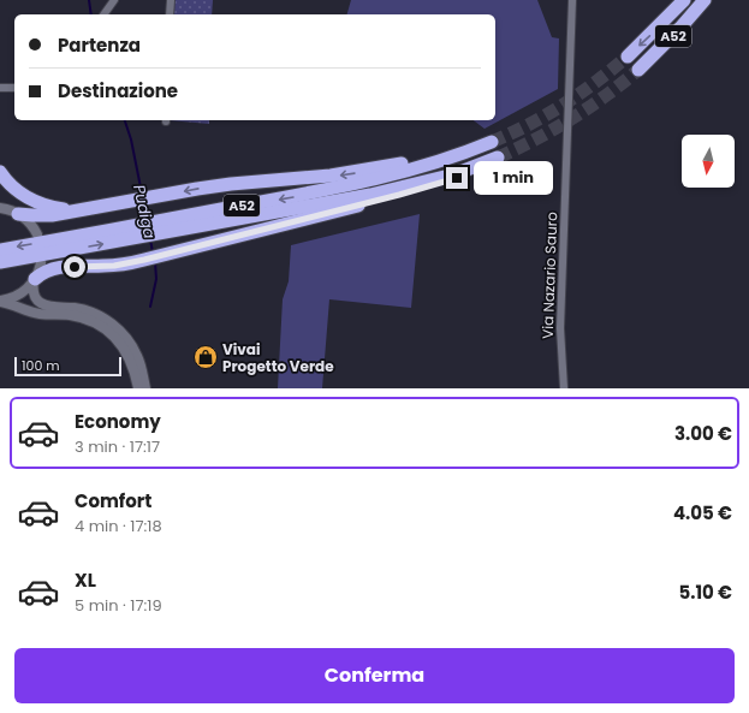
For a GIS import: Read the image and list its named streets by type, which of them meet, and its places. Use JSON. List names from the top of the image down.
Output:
{
  "streets": {
    "highway": ["A52"],
    "street": ["Via Nazario Sauro"]
  },
  "water": ["Pudiga"],
  "places": {
    "shop": ["Vivai Progetto Verde"]
  },
  "scale_bar": "100 m",
  "north": "bottom",
  "page": {
    "banner": ["Partenza", "Destinazione"],
    "bubble": "1 min",
    "scale": "100 m",
    "list": [
      {
        "name": "Economy",
        "note": "3 min · 17:17",
        "value": "3.00 €"
      },
      {
        "name": "Comfort",
        "note": "4 min · 17:18",
        "value": "4.05 €"
      },
      {
        "name": "XL",
        "note": "5 min · 17:19",
        "value": "5.10 €"
      }
    ],
    "buttons": "Conferma"
  }
}
